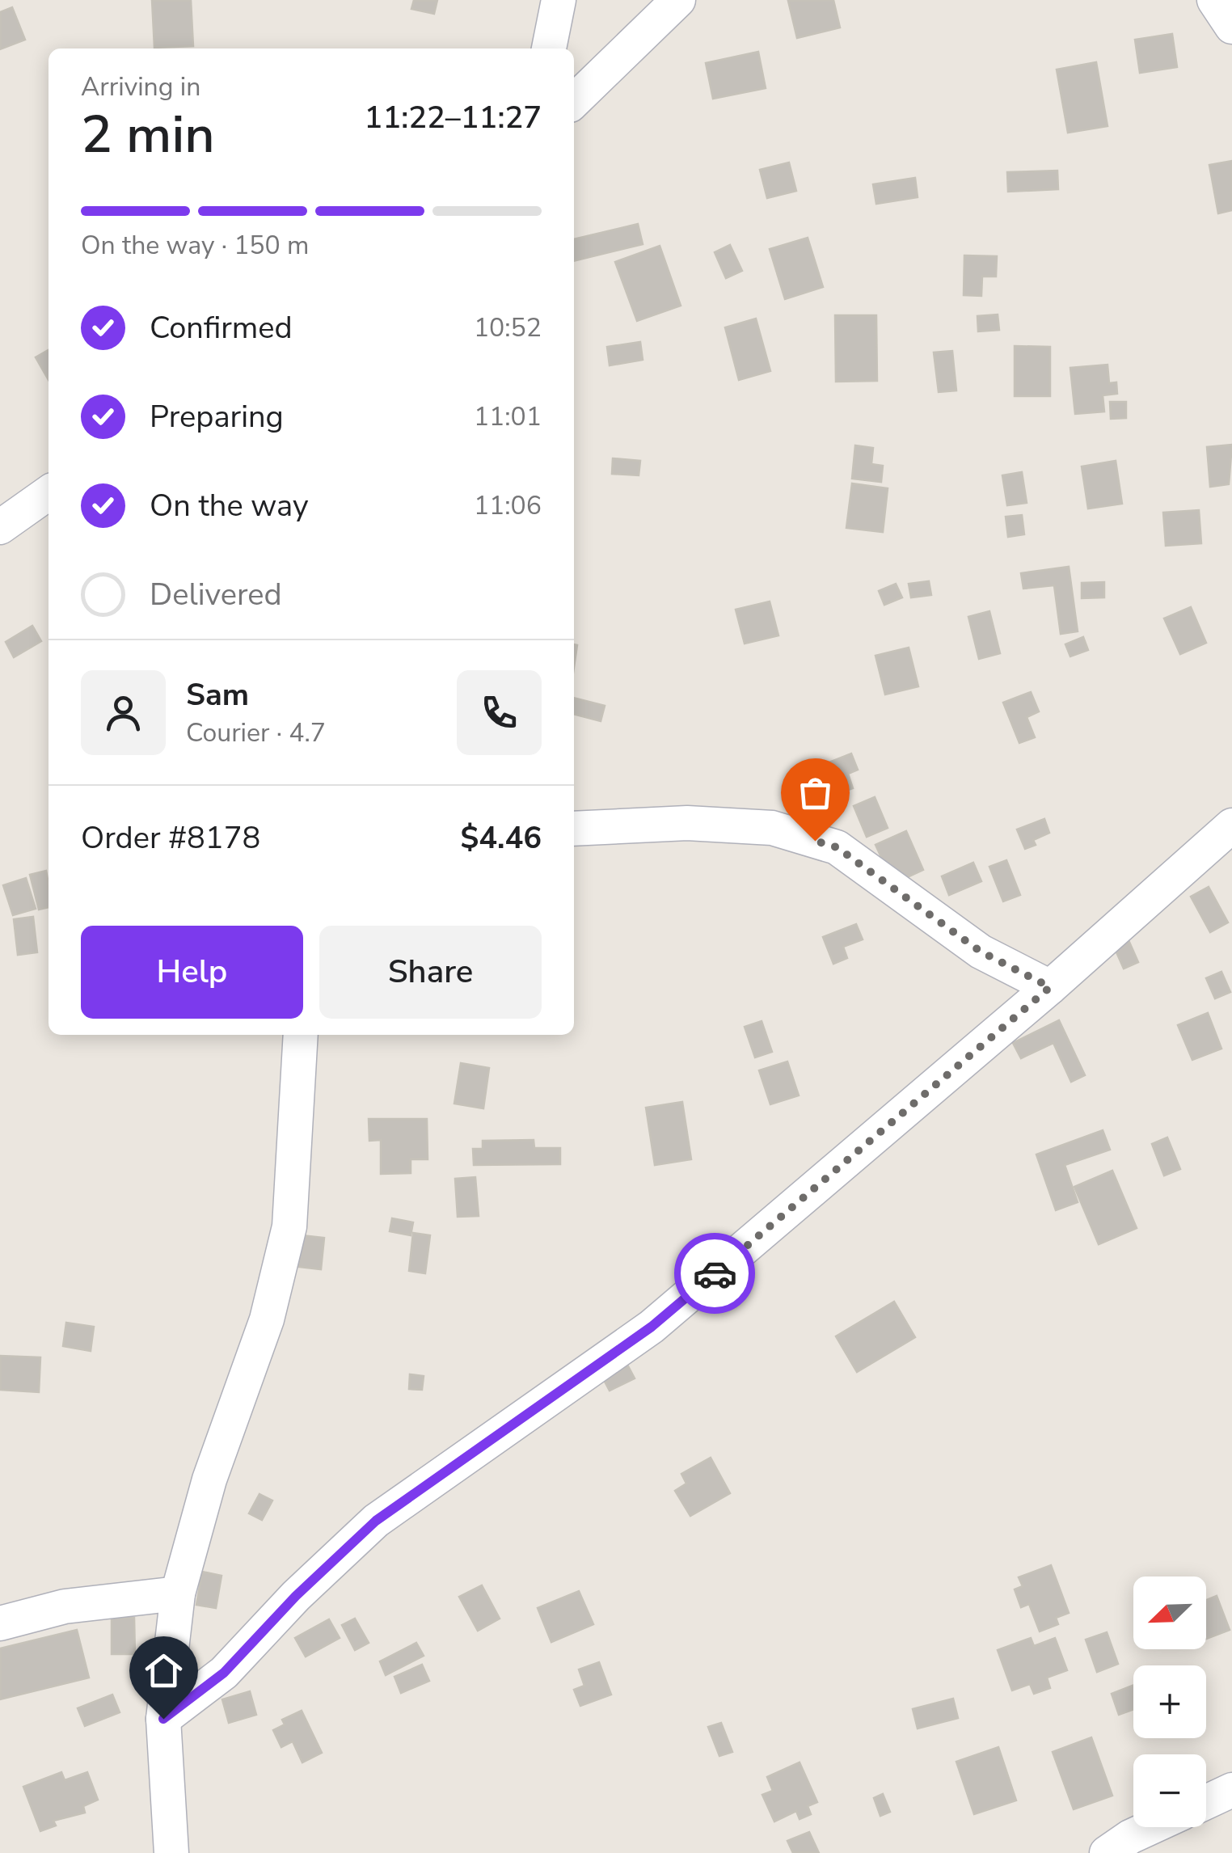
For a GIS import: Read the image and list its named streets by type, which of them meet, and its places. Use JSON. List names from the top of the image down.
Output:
{
  "north": "bottom left",
  "page": {
    "heading": ["2 min", "Arriving in", "11:22–11:27"],
    "panel": [
      "Sam",
      "Courier · 4.7",
      "Order #8178",
      "$4.46"
    ],
    "bar": "On the way · 150 m",
    "list": [
      ["Confirmed", "10:52"],
      ["Preparing", "11:01"],
      ["On the way", "11:06"],
      "Delivered"
    ],
    "buttons": ["Help", "Share"],
    "map_buttons": ["+", "−"]
  }
}
